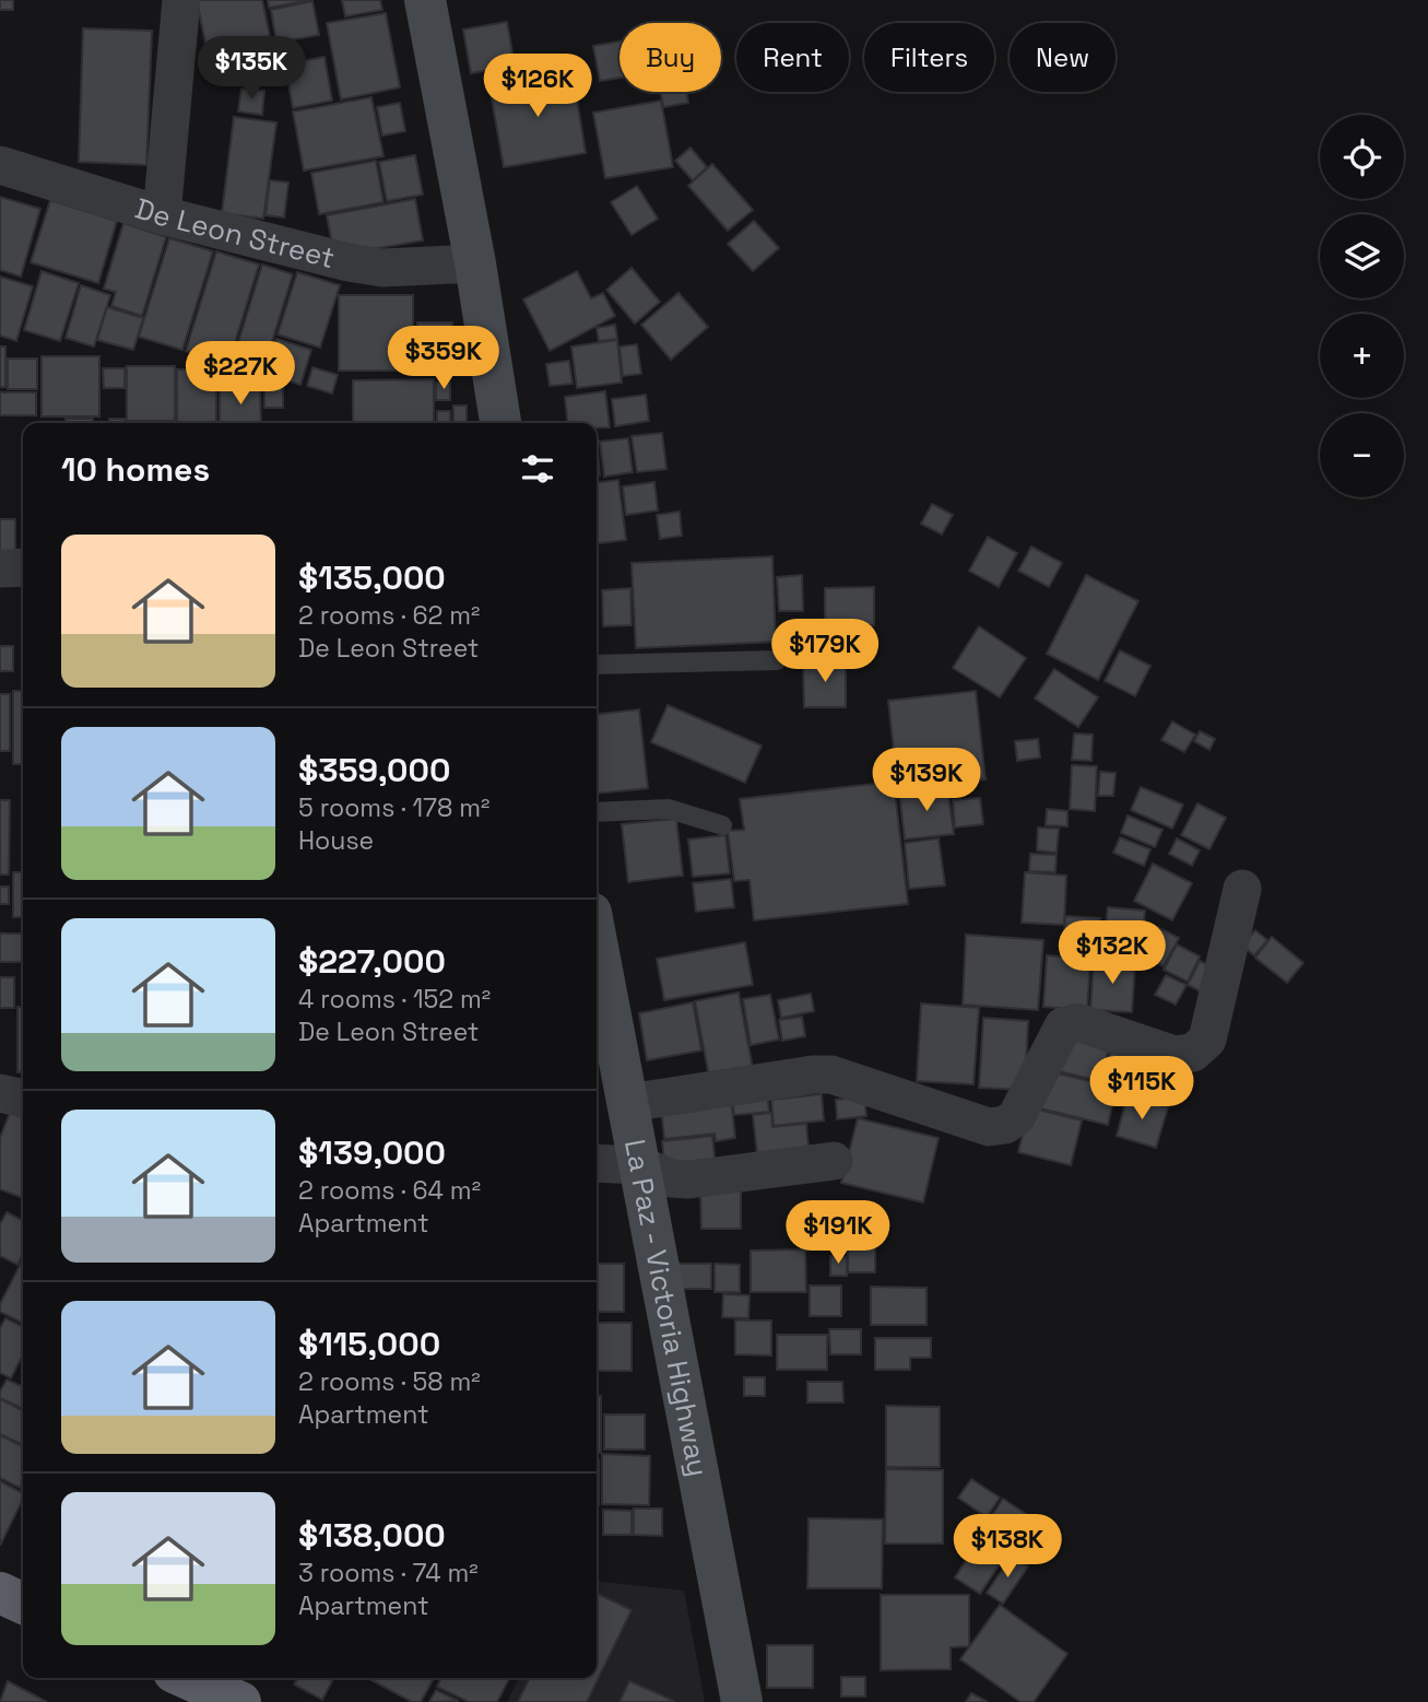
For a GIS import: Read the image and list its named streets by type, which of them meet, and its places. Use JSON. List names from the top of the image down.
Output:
{
  "streets": {
    "main road": ["La Paz - Victoria Highway"],
    "street": ["De Leon Street"]
  },
  "page": {
    "chip": [
      "Buy",
      "Rent",
      "Filters",
      "New"
    ],
    "price": [
      "$135K",
      "$126K",
      "$359K",
      "$227K",
      "$179K",
      "$139K",
      "$132K",
      "$115K",
      "$191K",
      "$138K"
    ],
    "map_buttons": ["+", "−"],
    "heading": "10 homes",
    "list": [
      {
        "name": "$135,000",
        "note": "2 rooms · 62 m² · De Leon Street"
      },
      {
        "name": "$359,000",
        "note": "5 rooms · 178 m² · House"
      },
      {
        "name": "$227,000",
        "note": "4 rooms · 152 m² · De Leon Street"
      },
      {
        "name": "$139,000",
        "note": "2 rooms · 64 m² · Apartment"
      },
      {
        "name": "$115,000",
        "note": "2 rooms · 58 m² · Apartment"
      },
      {
        "name": "$138,000",
        "note": "3 rooms · 74 m² · Apartment"
      }
    ]
  }
}
